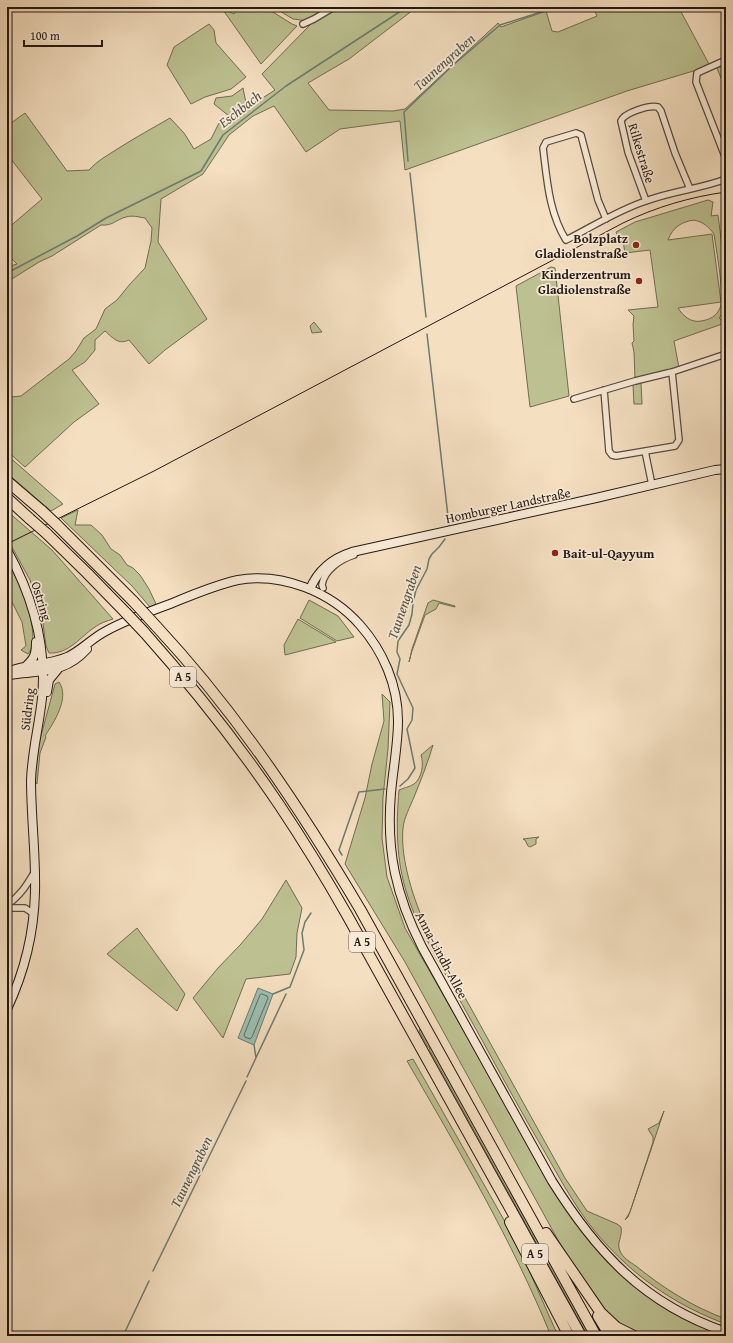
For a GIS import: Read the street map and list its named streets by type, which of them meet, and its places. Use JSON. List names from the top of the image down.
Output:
{
  "streets": {
    "highway": ["A 5"],
    "main road": [
      "Homburger Landstraße",
      "Ostring",
      "Südring",
      "Anna-Lindh-Allee"
    ],
    "street": ["Rilkestraße"]
  },
  "crossings": [
    ["Homburger Landstraße", "Anna-Lindh-Allee"],
    ["Ostring", "Südring"]
  ],
  "water": ["Taunengraben", "Eschbach"],
  "places": ["Bolzplatz Gladiolenstraße", "Kinderzentrum Gladiolenstraße", "Bait-ul-Qayyum"],
  "scale_bar": "100 m"
}
